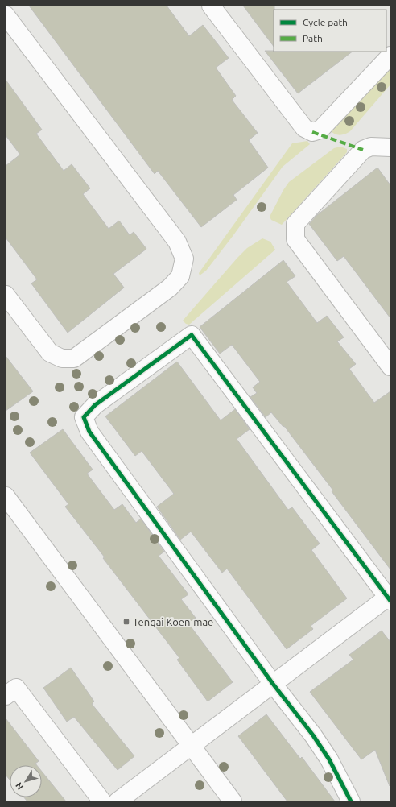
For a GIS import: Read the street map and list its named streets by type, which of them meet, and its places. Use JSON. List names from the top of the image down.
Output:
{
  "places": {
    "transit": ["Tengai Koen-mae"]
  },
  "legend": ["Cycle path", "Path"],
  "north": "bottom left"
}
